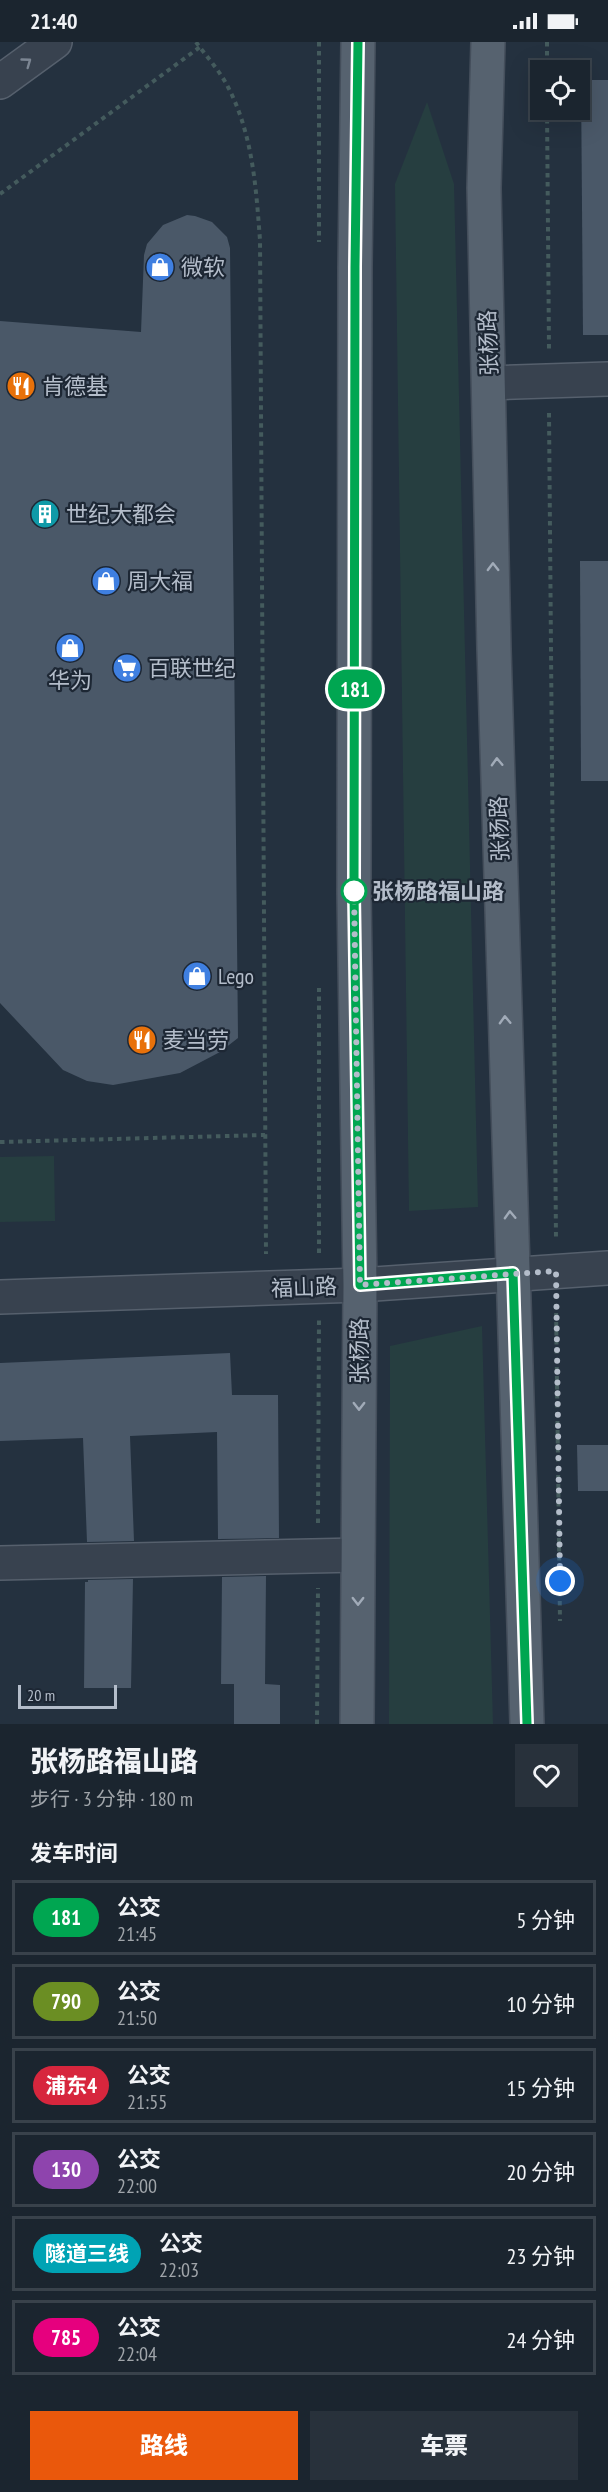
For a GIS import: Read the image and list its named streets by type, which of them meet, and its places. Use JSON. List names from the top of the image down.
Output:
{
  "streets": {
    "main road": ["张杨路"],
    "street": ["福山路"]
  },
  "crossings": [
    ["张杨路", "福山路"]
  ],
  "places": {
    "shop": [
      "微软",
      "周大福",
      "华为",
      "Lego"
    ],
    "restaurant": ["肯德基", "麦当劳"],
    "building": ["世纪大都会"],
    "supermarket": ["百联世纪"],
    "other": ["张杨路福山路"]
  },
  "lines": ["bus line 181"],
  "scale_bar": "20 m",
  "page": {
    "status": "21:40",
    "on_map": "181",
    "scale": "20 m",
    "heading": [
      ["张杨路福山路", "步行 · 3 分钟 · 180 m"],
      "发车时间"
    ],
    "list": [
      {
        "mark": "181",
        "name": "公交",
        "note": "21:45",
        "value": "5 分钟"
      },
      {
        "mark": "790",
        "name": "公交",
        "note": "21:50",
        "value": "10 分钟"
      },
      {
        "mark": "浦东4",
        "name": "公交",
        "note": "21:55",
        "value": "15 分钟"
      },
      {
        "mark": "130",
        "name": "公交",
        "note": "22:00",
        "value": "20 分钟"
      },
      {
        "mark": "隧道三线",
        "name": "公交",
        "note": "22:03",
        "value": "23 分钟"
      },
      {
        "mark": "785",
        "name": "公交",
        "note": "22:04",
        "value": "24 分钟"
      }
    ],
    "buttons": ["路线", "车票"]
  }
}
